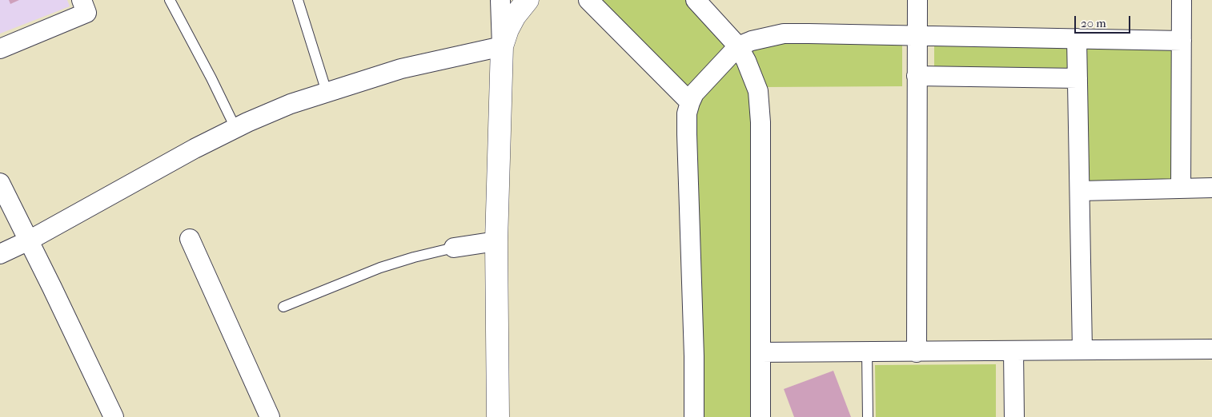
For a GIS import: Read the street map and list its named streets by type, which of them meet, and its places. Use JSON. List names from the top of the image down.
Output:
{
  "scale_bar": "20 m"
}
